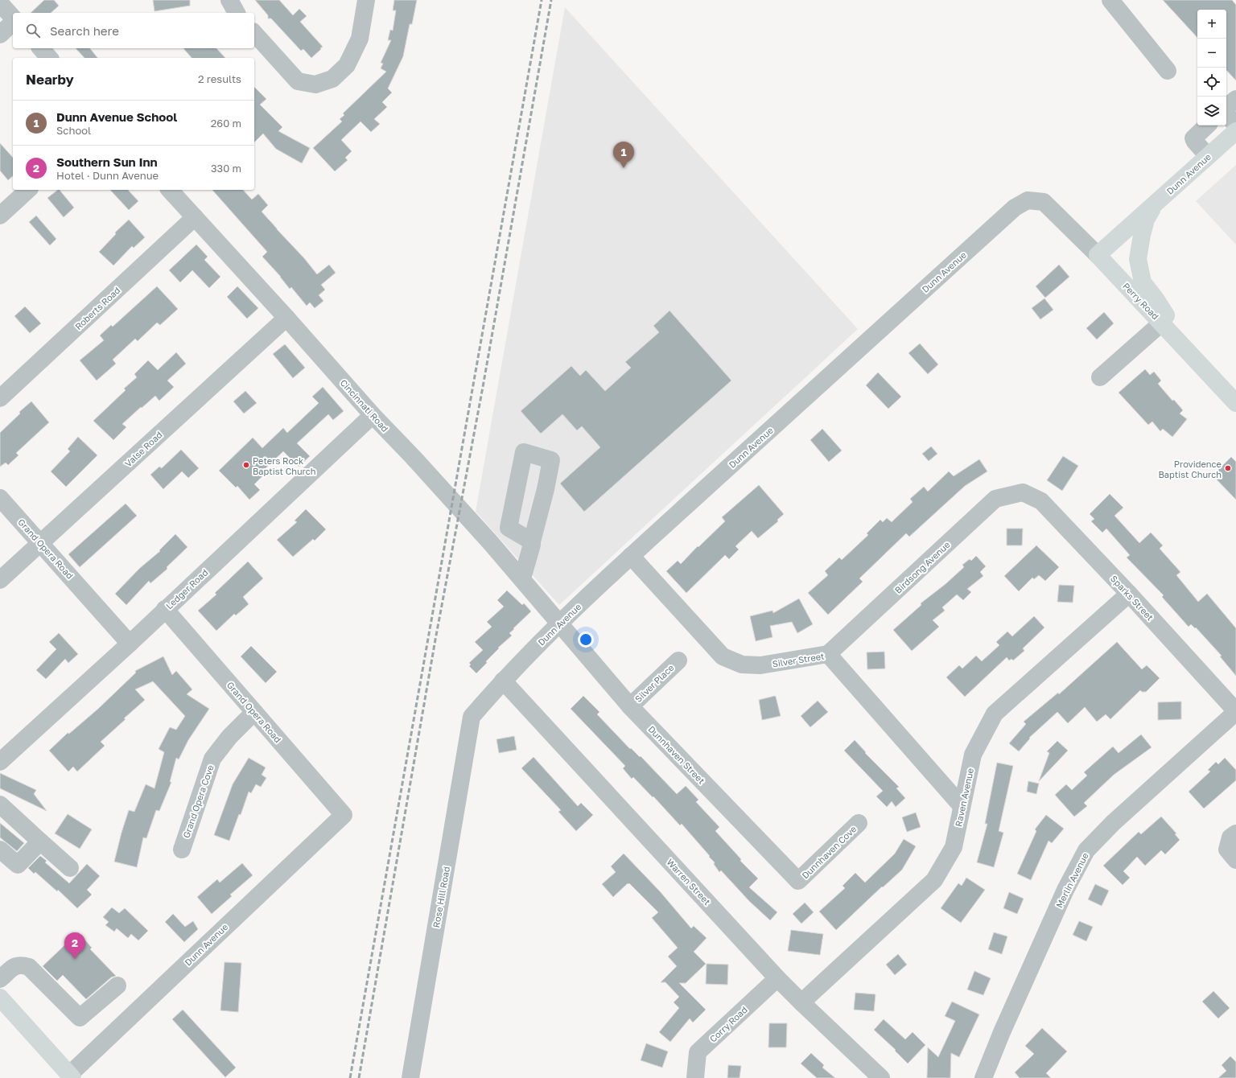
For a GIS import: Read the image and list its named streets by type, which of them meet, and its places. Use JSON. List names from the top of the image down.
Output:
{
  "streets": {
    "main road": ["Dunn Avenue", "Perry Road"],
    "street": [
      "Roberts Road",
      "Cincinnati Road",
      "Valse Road",
      "Grand Opera Road",
      "Birdsong Avenue",
      "Ledger Road",
      "Sparks Street",
      "Silver Street",
      "Silver Place",
      "Dunnhaven Street",
      "Raven Avenue",
      "Grand Opera Cove",
      "Dunnhaven Cove",
      "Merlin Avenue",
      "Warren Street",
      "Rose Hill Road",
      "Corry Road"
    ]
  },
  "crossings": [
    ["Dunn Avenue", "Perry Road"],
    ["Dunn Avenue", "Cincinnati Road"],
    ["Dunn Avenue", "Grand Opera Road"],
    ["Dunn Avenue", "Silver Street"],
    ["Dunn Avenue", "Dunnhaven Street"],
    ["Dunn Avenue", "Warren Street"],
    ["Dunn Avenue", "Rose Hill Road"],
    ["Roberts Road", "Cincinnati Road"],
    ["Cincinnati Road", "Valse Road"],
    ["Cincinnati Road", "Ledger Road"],
    ["Cincinnati Road", "Dunnhaven Street"],
    ["Valse Road", "Grand Opera Road"],
    ["Grand Opera Road", "Ledger Road"],
    ["Grand Opera Road", "Grand Opera Cove"],
    ["Birdsong Avenue", "Sparks Street"],
    ["Birdsong Avenue", "Silver Street"],
    ["Sparks Street", "Raven Avenue"],
    ["Sparks Street", "Merlin Avenue"],
    ["Silver Street", "Raven Avenue"],
    ["Silver Place", "Dunnhaven Street"],
    ["Dunnhaven Street", "Dunnhaven Cove"],
    ["Raven Avenue", "Warren Street"],
    ["Warren Street", "Corry Road"]
  ],
  "places": ["Peters Rock Baptist Church", "Providence Baptist Church"],
  "page": {
    "map_buttons": ["+", "−"],
    "search": "Search here",
    "heading": ["Nearby", "2 results"],
    "list": [
      {
        "mark": "1",
        "name": "Dunn Avenue School",
        "note": "School",
        "value": "260 m"
      },
      {
        "mark": "2",
        "name": "Southern Sun Inn",
        "note": "Hotel · Dunn Avenue",
        "value": "330 m"
      }
    ],
    "pins": ["1", "2"]
  }
}
